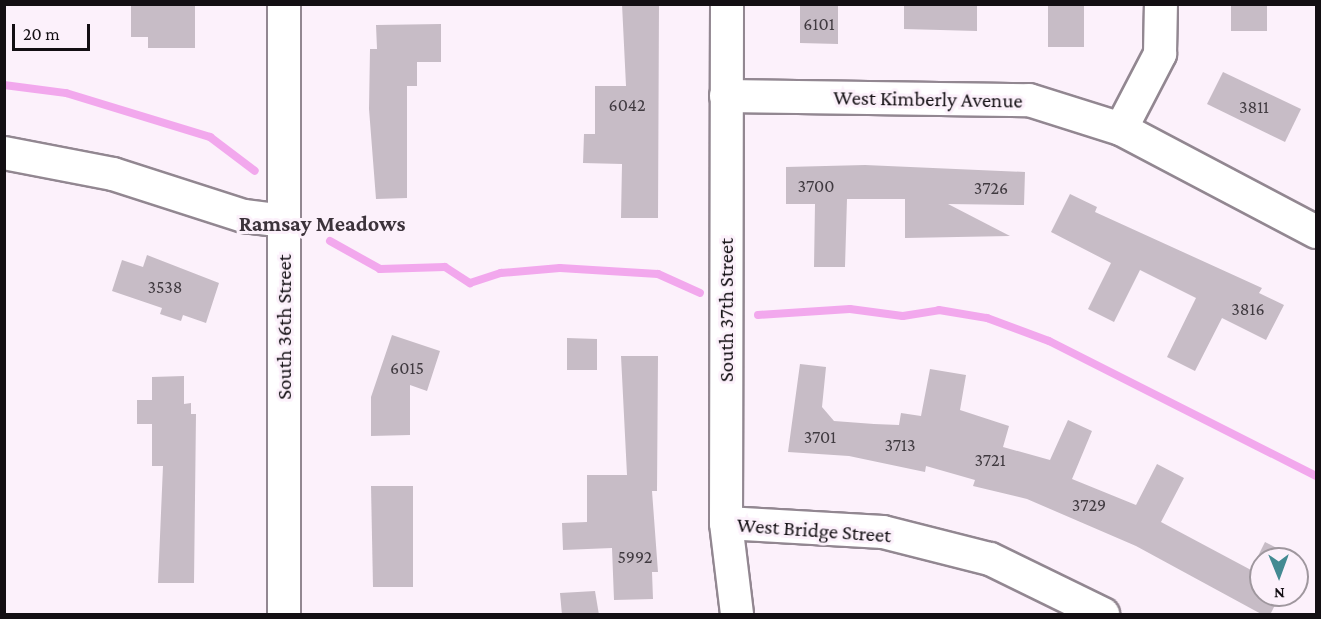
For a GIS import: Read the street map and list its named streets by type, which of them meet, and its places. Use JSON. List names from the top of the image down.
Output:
{
  "streets": {
    "street": [
      "West Kimberly Avenue",
      "South 37th Street",
      "South 36th Street",
      "West Bridge Street"
    ]
  },
  "crossings": [
    ["West Kimberly Avenue", "South 37th Street"],
    ["South 37th Street", "West Bridge Street"]
  ],
  "districts": ["Ramsay Meadows"],
  "house_numbers": [
    "6101",
    "6042",
    "3811",
    "3700",
    "3726",
    "3538",
    "3816",
    "6015",
    "3701",
    "3713",
    "3721",
    "3729",
    "5992"
  ],
  "scale_bar": "20 m",
  "north": "bottom"
}
